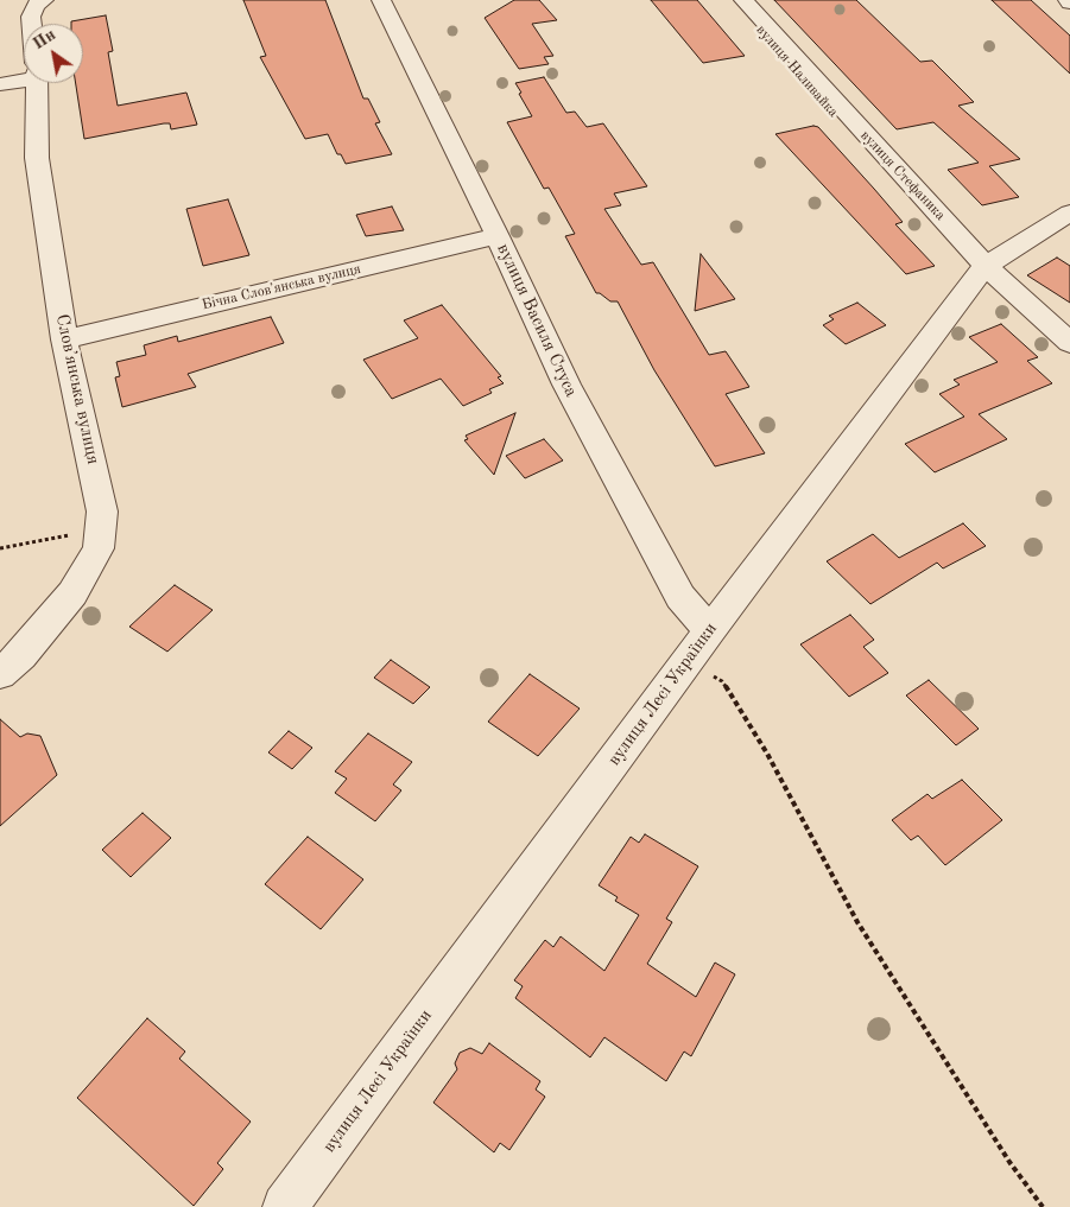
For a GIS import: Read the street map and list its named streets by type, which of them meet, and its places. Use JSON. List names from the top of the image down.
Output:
{
  "streets": {
    "street": [
      "вулиця Наливайка",
      "вулиця Стефаника",
      "Бічна Словʼянська вулиця",
      "вулиця Василя Стуса",
      "Словʼянська вулиця",
      "вулиця Лесі Українки"
    ]
  },
  "crossings": [
    ["вулиця Наливайка", "вулиця Стефаника"],
    ["вулиця Наливайка", "вулиця Лесі Українки"],
    ["вулиця Стефаника", "вулиця Лесі Українки"],
    ["Бічна Словʼянська вулиця", "вулиця Василя Стуса"],
    ["Бічна Словʼянська вулиця", "Словʼянська вулиця"],
    ["вулиця Василя Стуса", "вулиця Лесі Українки"]
  ],
  "north": "top left"
}
